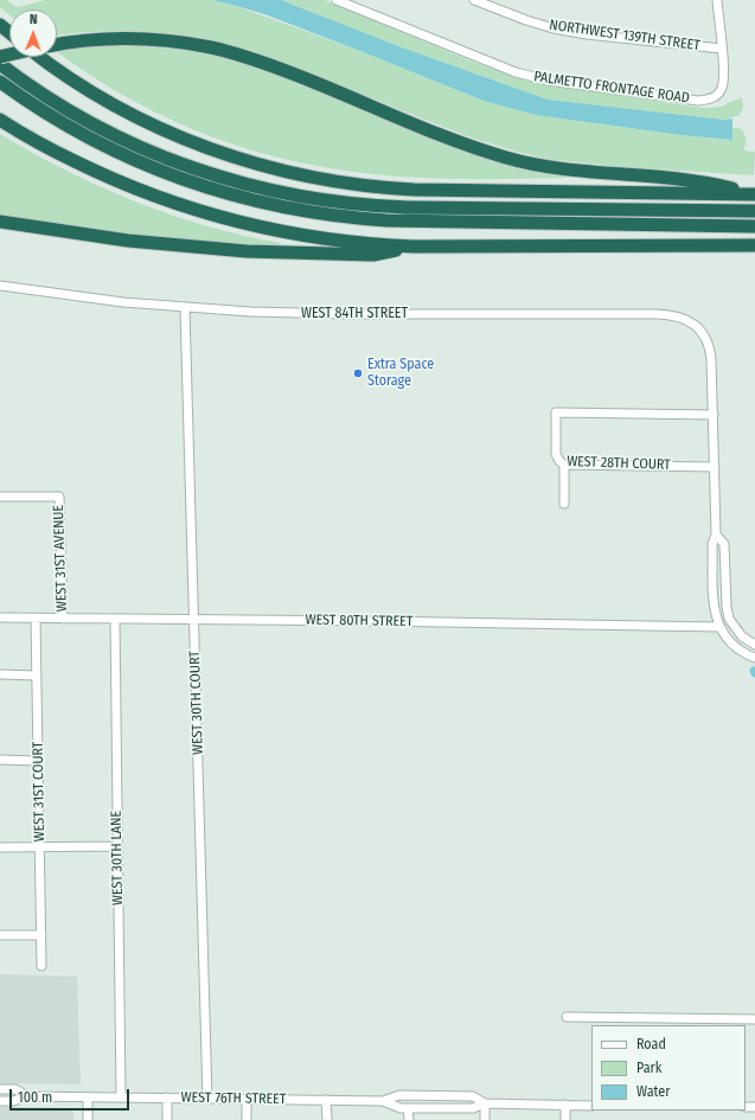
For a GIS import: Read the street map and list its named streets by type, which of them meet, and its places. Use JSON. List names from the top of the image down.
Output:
{
  "streets": {
    "street": [
      "NORTHWEST 139TH STREET",
      "PALMETTO FRONTAGE ROAD",
      "WEST 84TH STREET",
      "WEST 28TH COURT",
      "WEST 31ST AVENUE",
      "WEST 80TH STREET",
      "WEST 30TH COURT",
      "WEST 31ST COURT",
      "WEST 30TH LANE",
      "WEST 76TH STREET"
    ]
  },
  "crossings": [
    ["NORTHWEST 139TH STREET", "PALMETTO FRONTAGE ROAD"],
    ["WEST 84TH STREET", "WEST 28TH COURT"],
    ["WEST 84TH STREET", "WEST 30TH COURT"],
    ["WEST 31ST AVENUE", "WEST 80TH STREET"],
    ["WEST 80TH STREET", "WEST 30TH COURT"],
    ["WEST 80TH STREET", "WEST 31ST COURT"],
    ["WEST 80TH STREET", "WEST 30TH LANE"],
    ["WEST 30TH COURT", "WEST 76TH STREET"],
    ["WEST 30TH LANE", "WEST 76TH STREET"]
  ],
  "places": ["Extra Space Storage"],
  "legend": ["Road", "Park", "Water"],
  "scale_bar": "100 m",
  "north": "top"
}
